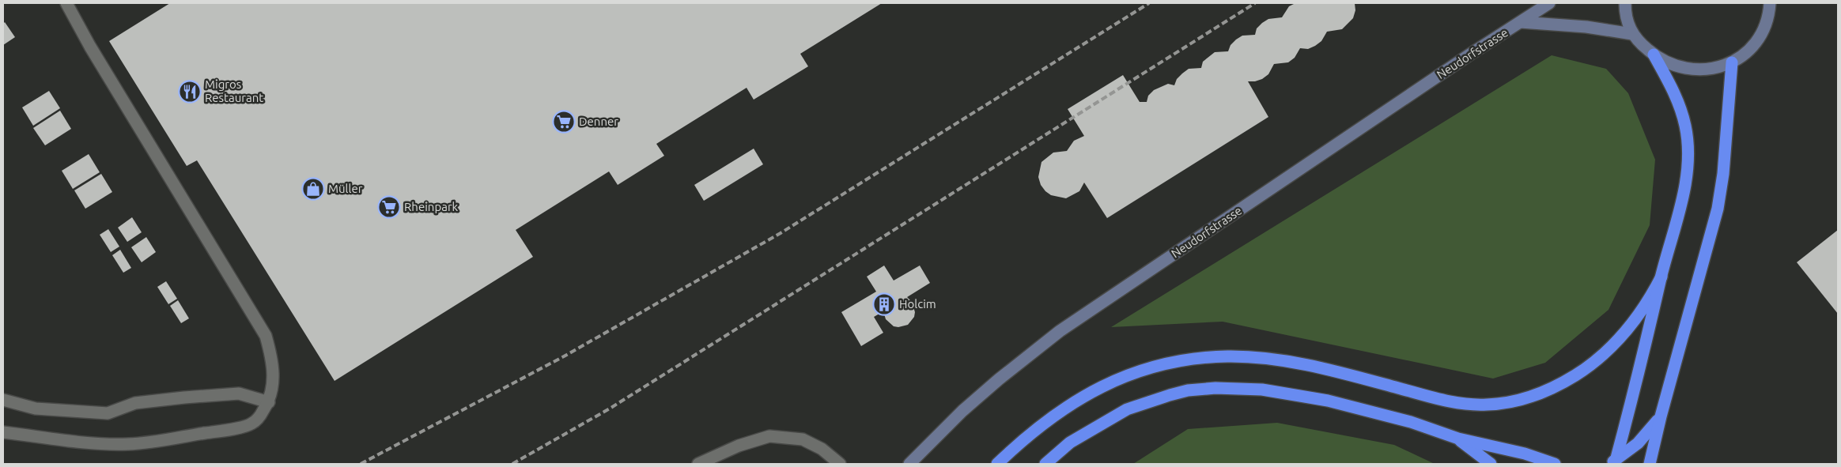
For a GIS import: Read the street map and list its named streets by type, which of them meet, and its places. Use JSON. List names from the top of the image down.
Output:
{
  "streets": {
    "main road": ["Neudorfstrasse"]
  },
  "places": {
    "restaurant": ["Migros Restaurant"],
    "supermarket": ["Denner", "Rheinpark"],
    "shop": ["Müller"],
    "building": ["Holcim"]
  }
}
